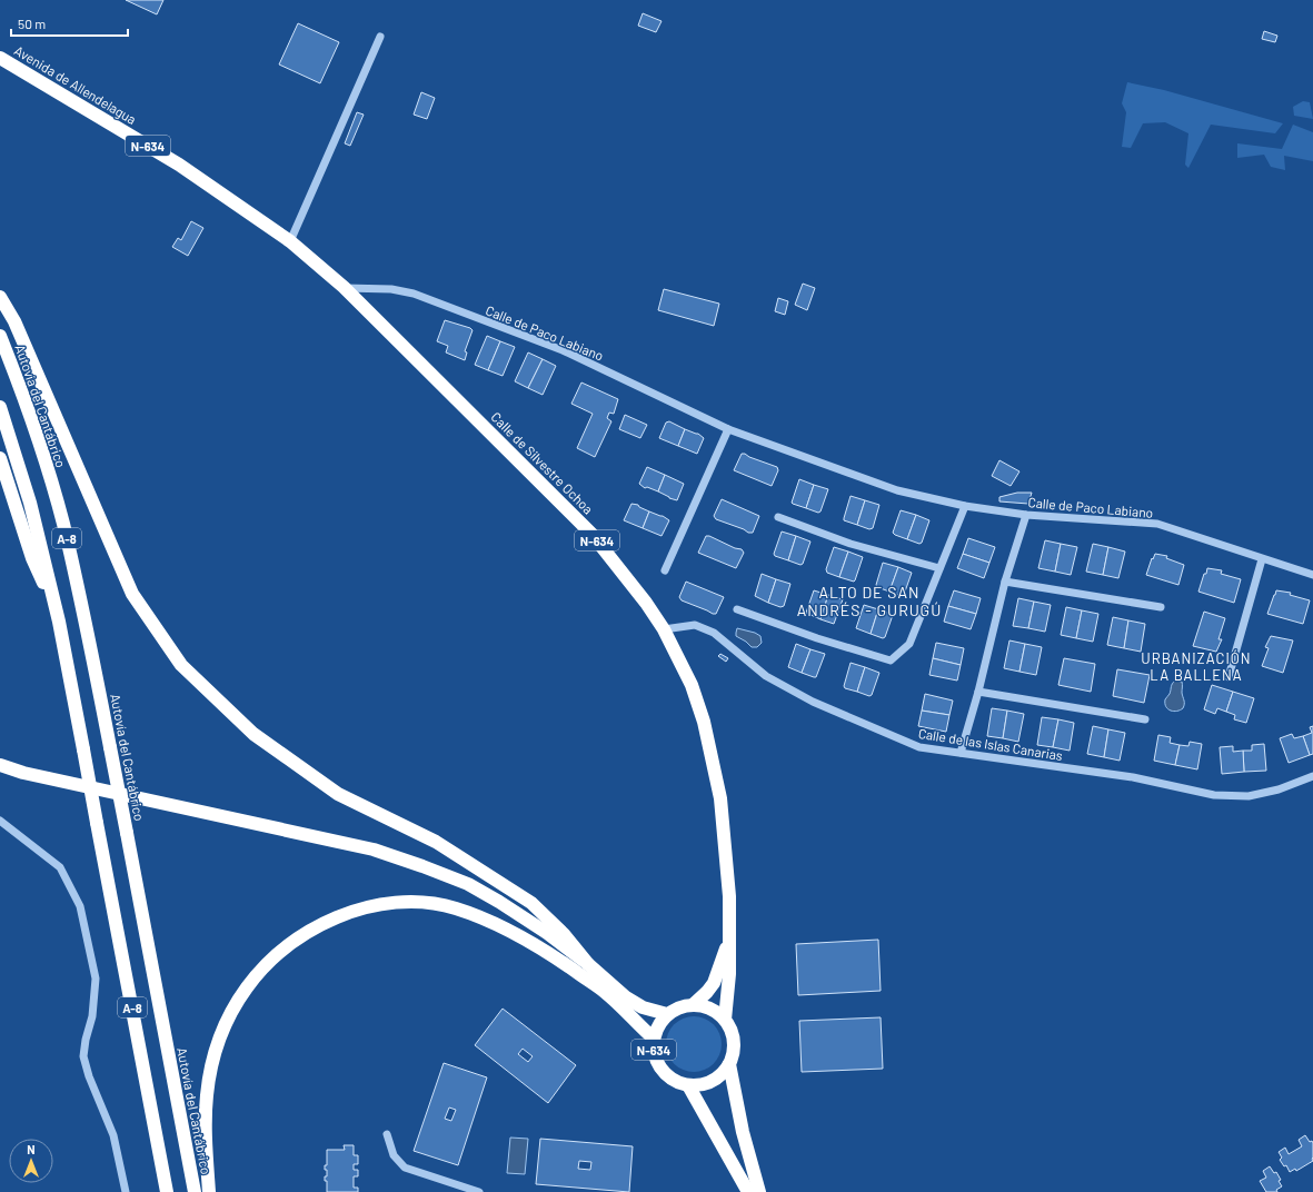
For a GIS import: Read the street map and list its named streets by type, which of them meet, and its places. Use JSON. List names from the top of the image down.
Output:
{
  "streets": {
    "highway": [
      "Avenida de Allendelagua",
      "N-634",
      "Autovía del Cantábrico",
      "Calle de Silvestre Ochoa",
      "A-8"
    ],
    "street": ["Calle de Paco Labiano", "Calle de las Islas Canarias"]
  },
  "crossings": [
    ["Avenida de Allendelagua", "Calle de Silvestre Ochoa"],
    ["N-634", "Calle de Silvestre Ochoa"],
    ["Calle de Paco Labiano", "Calle de Silvestre Ochoa"],
    ["Calle de Silvestre Ochoa", "Calle de las Islas Canarias"]
  ],
  "districts": ["ALTO DE SAN ANDRÉS - GURUGÚ", "URBANIZACIÓN LA BALLENA"],
  "scale_bar": "50 m",
  "north": "top"
}
